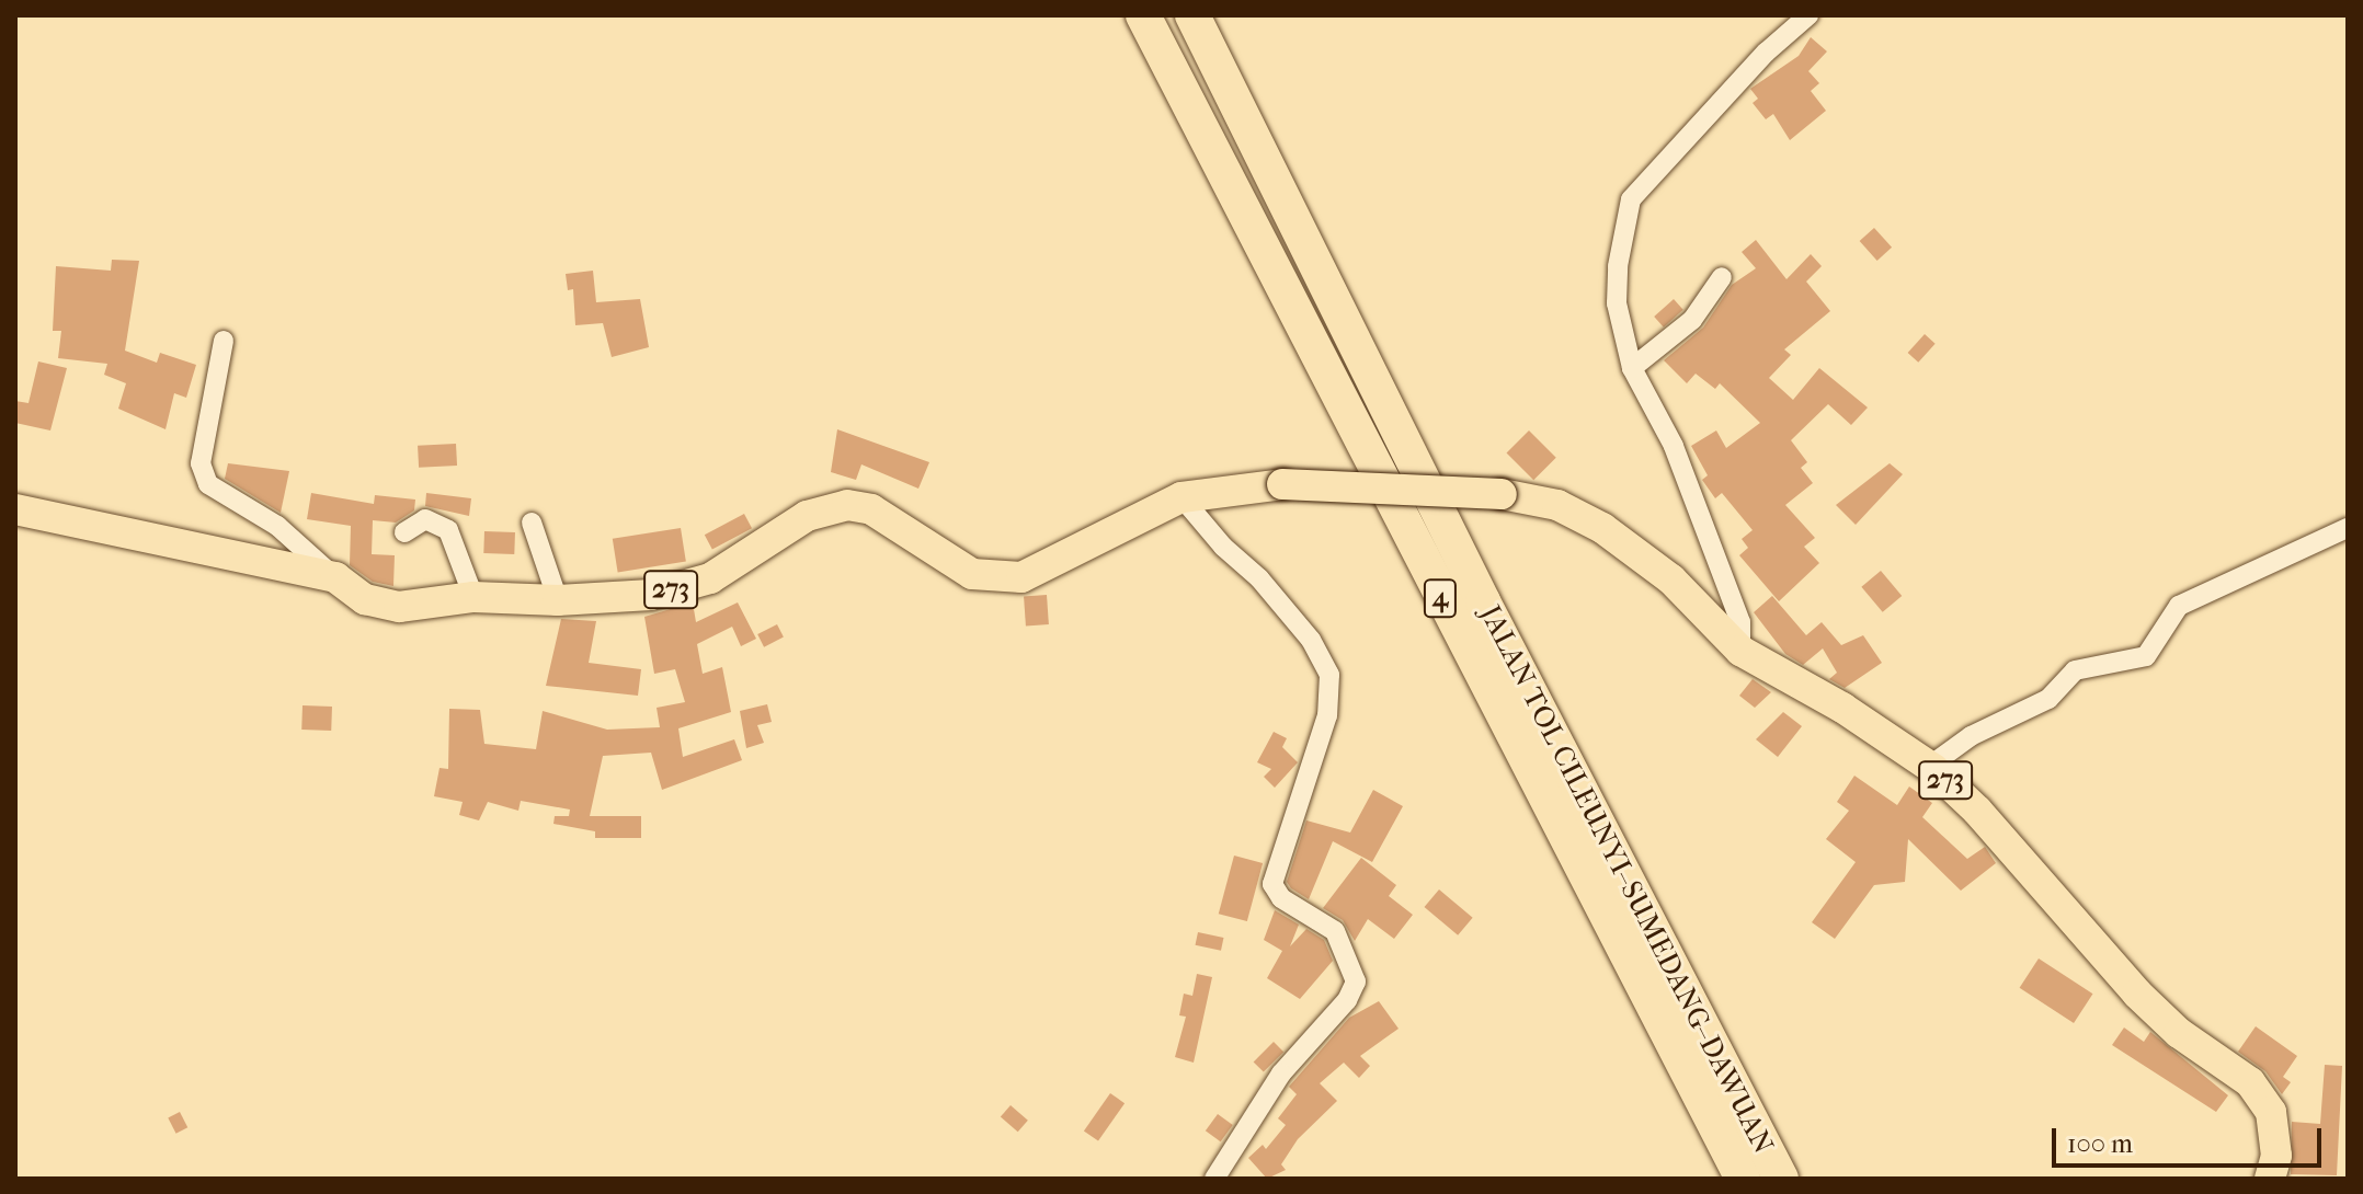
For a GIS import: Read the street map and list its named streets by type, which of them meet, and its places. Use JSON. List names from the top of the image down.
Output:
{
  "streets": {
    "highway": ["4", "JALAN TOL CILEUNYI–SUMEDANG–DAWUAN"],
    "main road": ["273"]
  },
  "scale_bar": "100 m"
}
